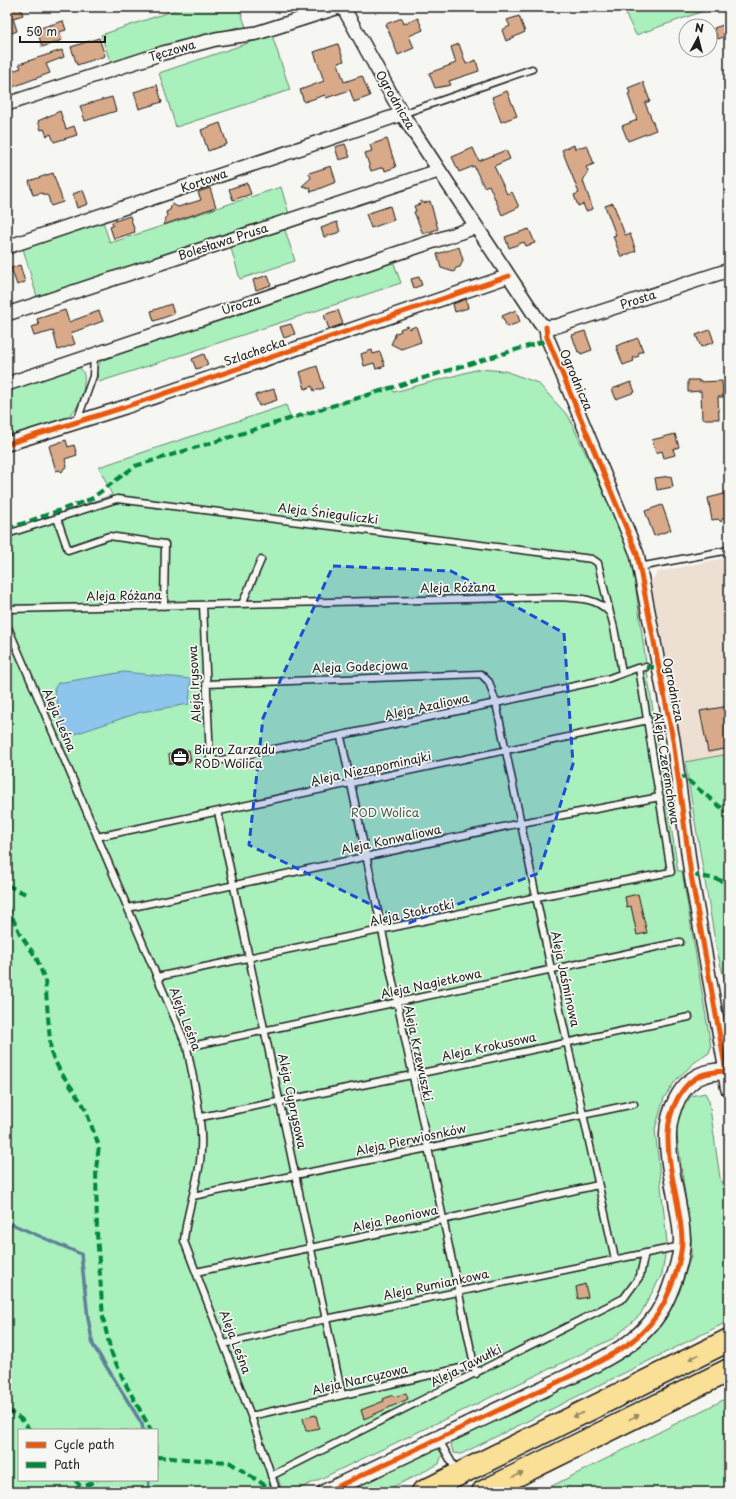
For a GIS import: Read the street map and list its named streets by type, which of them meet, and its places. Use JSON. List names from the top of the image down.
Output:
{
  "streets": {
    "street": [
      "Tęczowa",
      "Ogrodnicza",
      "Kortowa",
      "Bolesława Prusa",
      "Prosta",
      "Urocza",
      "Szlachecka"
    ],
    "lane": [
      "Aleja Śnieguliczki",
      "Aleja Różana",
      "Aleja Godecjowa",
      "Aleja Irysowa",
      "Aleja Azaliowa",
      "Aleja Leśna",
      "Aleja Czeremchowa",
      "Aleja Niezapominajki",
      "Aleja Konwaliowa",
      "Aleja Stokrotki",
      "Aleja Jaśminowa",
      "Aleja Nagietkowa",
      "Aleja Krokusowa",
      "Aleja Krzewuszki",
      "Aleja Cyprysowa",
      "Aleja Pierwiosnków",
      "Aleja Peoniowa",
      "Aleja Rumiankowa",
      "Aleja Tawułki",
      "Aleja Narcyzowa"
    ]
  },
  "crossings": [
    ["Ogrodnicza", "Kortowa"],
    ["Ogrodnicza", "Bolesława Prusa"],
    ["Ogrodnicza", "Prosta"],
    ["Ogrodnicza", "Urocza"],
    ["Ogrodnicza", "Szlachecka"],
    ["Aleja Śnieguliczki", "Aleja Różana"],
    ["Aleja Różana", "Aleja Irysowa"],
    ["Aleja Godecjowa", "Aleja Irysowa"],
    ["Aleja Godecjowa", "Aleja Azaliowa"],
    ["Aleja Godecjowa", "Aleja Jaśminowa"],
    ["Aleja Irysowa", "Aleja Azaliowa"],
    ["Aleja Azaliowa", "Aleja Czeremchowa"],
    ["Aleja Azaliowa", "Aleja Jaśminowa"],
    ["Aleja Azaliowa", "Aleja Krzewuszki"],
    ["Aleja Leśna", "Aleja Niezapominajki"],
    ["Aleja Leśna", "Aleja Konwaliowa"],
    ["Aleja Leśna", "Aleja Stokrotki"],
    ["Aleja Leśna", "Aleja Nagietkowa"],
    ["Aleja Leśna", "Aleja Krokusowa"],
    ["Aleja Leśna", "Aleja Pierwiosnków"],
    ["Aleja Leśna", "Aleja Peoniowa"],
    ["Aleja Leśna", "Aleja Rumiankowa"],
    ["Aleja Leśna", "Aleja Tawułki"],
    ["Aleja Leśna", "Aleja Narcyzowa"],
    ["Aleja Czeremchowa", "Aleja Niezapominajki"],
    ["Aleja Czeremchowa", "Aleja Konwaliowa"],
    ["Aleja Czeremchowa", "Aleja Stokrotki"],
    ["Aleja Niezapominajki", "Aleja Jaśminowa"],
    ["Aleja Niezapominajki", "Aleja Krzewuszki"],
    ["Aleja Niezapominajki", "Aleja Cyprysowa"],
    ["Aleja Konwaliowa", "Aleja Jaśminowa"],
    ["Aleja Konwaliowa", "Aleja Krzewuszki"],
    ["Aleja Konwaliowa", "Aleja Cyprysowa"],
    ["Aleja Stokrotki", "Aleja Jaśminowa"],
    ["Aleja Stokrotki", "Aleja Krzewuszki"],
    ["Aleja Stokrotki", "Aleja Cyprysowa"],
    ["Aleja Jaśminowa", "Aleja Nagietkowa"],
    ["Aleja Jaśminowa", "Aleja Krokusowa"],
    ["Aleja Jaśminowa", "Aleja Pierwiosnków"],
    ["Aleja Jaśminowa", "Aleja Peoniowa"],
    ["Aleja Jaśminowa", "Aleja Rumiankowa"],
    ["Aleja Nagietkowa", "Aleja Krzewuszki"],
    ["Aleja Nagietkowa", "Aleja Cyprysowa"],
    ["Aleja Krokusowa", "Aleja Krzewuszki"],
    ["Aleja Krokusowa", "Aleja Cyprysowa"],
    ["Aleja Krzewuszki", "Aleja Pierwiosnków"],
    ["Aleja Krzewuszki", "Aleja Peoniowa"],
    ["Aleja Krzewuszki", "Aleja Rumiankowa"],
    ["Aleja Krzewuszki", "Aleja Tawułki"],
    ["Aleja Krzewuszki", "Aleja Narcyzowa"],
    ["Aleja Cyprysowa", "Aleja Pierwiosnków"],
    ["Aleja Cyprysowa", "Aleja Peoniowa"],
    ["Aleja Cyprysowa", "Aleja Rumiankowa"],
    ["Aleja Cyprysowa", "Aleja Narcyzowa"],
    ["Aleja Rumiankowa", "Aleja Tawułki"]
  ],
  "parks": ["ROD Wolica"],
  "places": {
    "office": ["Biuro Zarządu ROD Wolica"]
  },
  "legend": ["Cycle path", "Path"],
  "scale_bar": "50 m",
  "north": "top"
}
